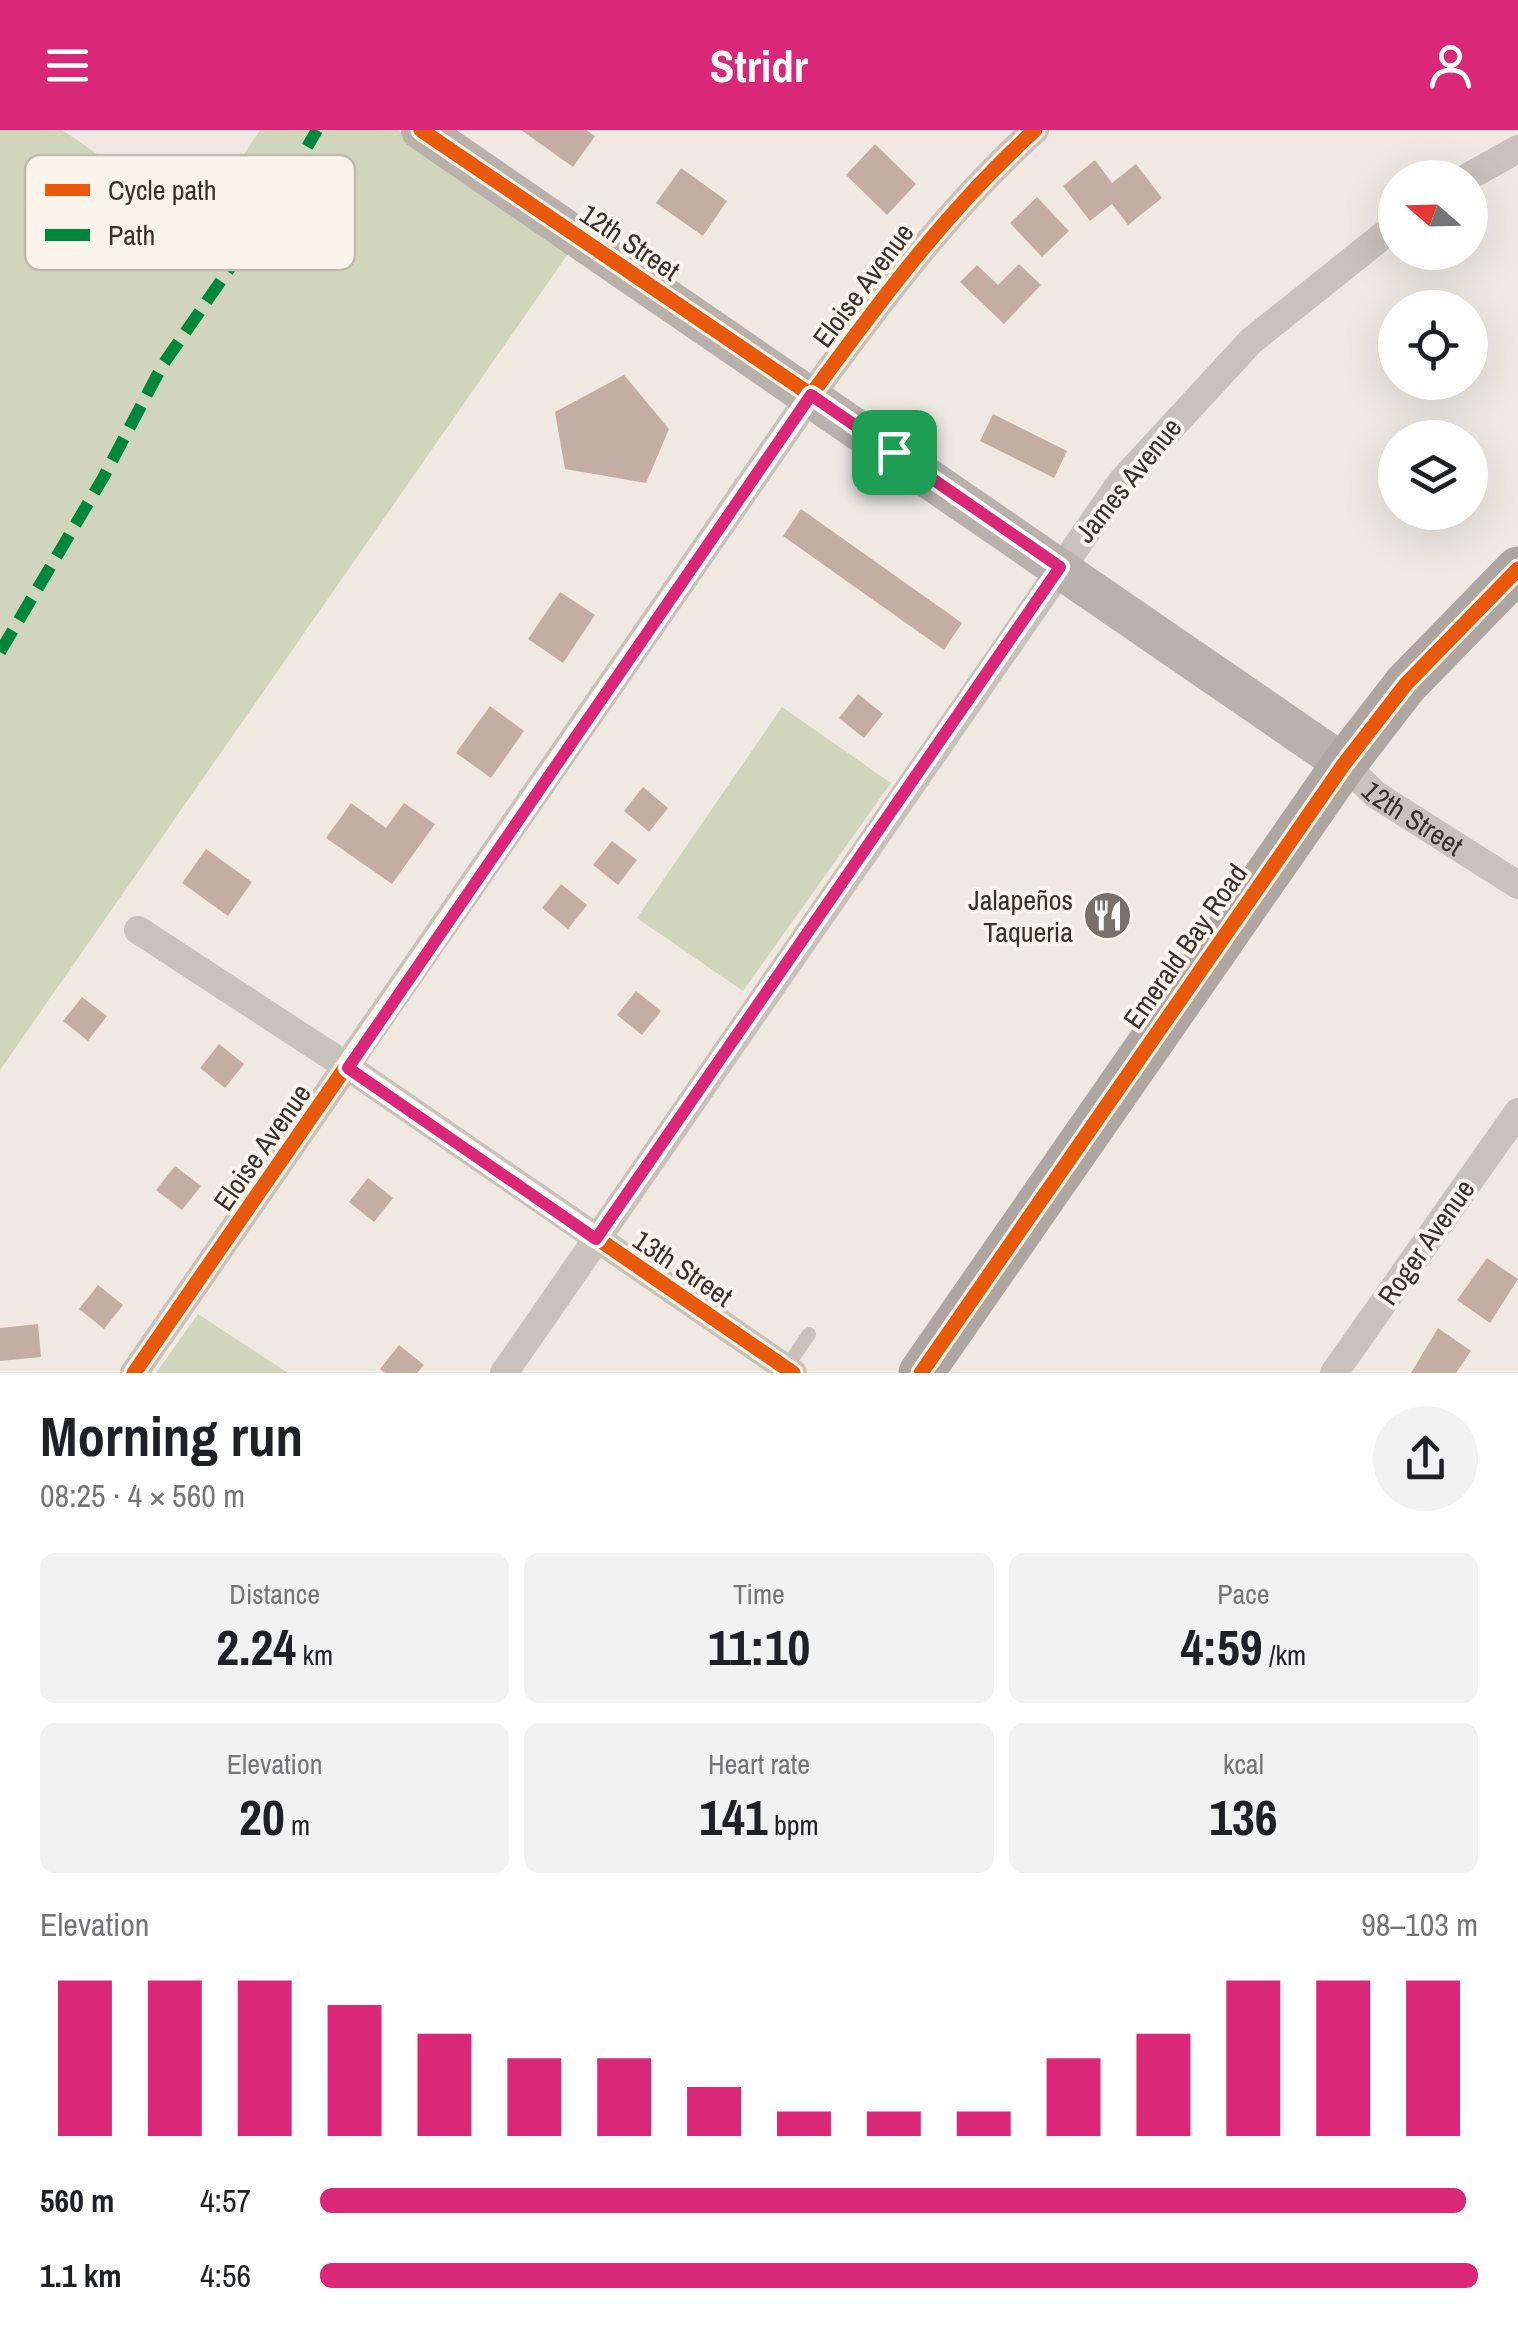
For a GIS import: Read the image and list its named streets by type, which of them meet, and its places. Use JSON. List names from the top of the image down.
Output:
{
  "streets": {
    "main road": ["Emerald Bay Road"],
    "street": [
      "12th Street",
      "Eloise Avenue",
      "James Avenue",
      "Roger Avenue",
      "13th Street"
    ]
  },
  "crossings": [
    ["12th Street", "Eloise Avenue"],
    ["12th Street", "James Avenue"],
    ["12th Street", "Emerald Bay Road"],
    ["Eloise Avenue", "13th Street"],
    ["James Avenue", "13th Street"]
  ],
  "places": {
    "restaurant": ["Jalapeños Taqueria"]
  },
  "legend": ["Cycle path", "Path"],
  "north": "left",
  "page": {
    "header": "Stridr",
    "heading": ["Morning run", "08:25 · 4 × 560 m"],
    "stats": [
      ["Distance", "2.24 km"],
      ["Time", "11:10"],
      ["Pace", "4:59 /km"],
      ["Elevation", "20 m"],
      ["Heart rate", "141 bpm"],
      ["kcal", "136"]
    ],
    "chart": ["Elevation", "98–103 m"],
    "list": [
      {
        "name": "560 m",
        "note": "4:57"
      },
      {
        "name": "1.1 km",
        "note": "4:56"
      }
    ]
  }
}
